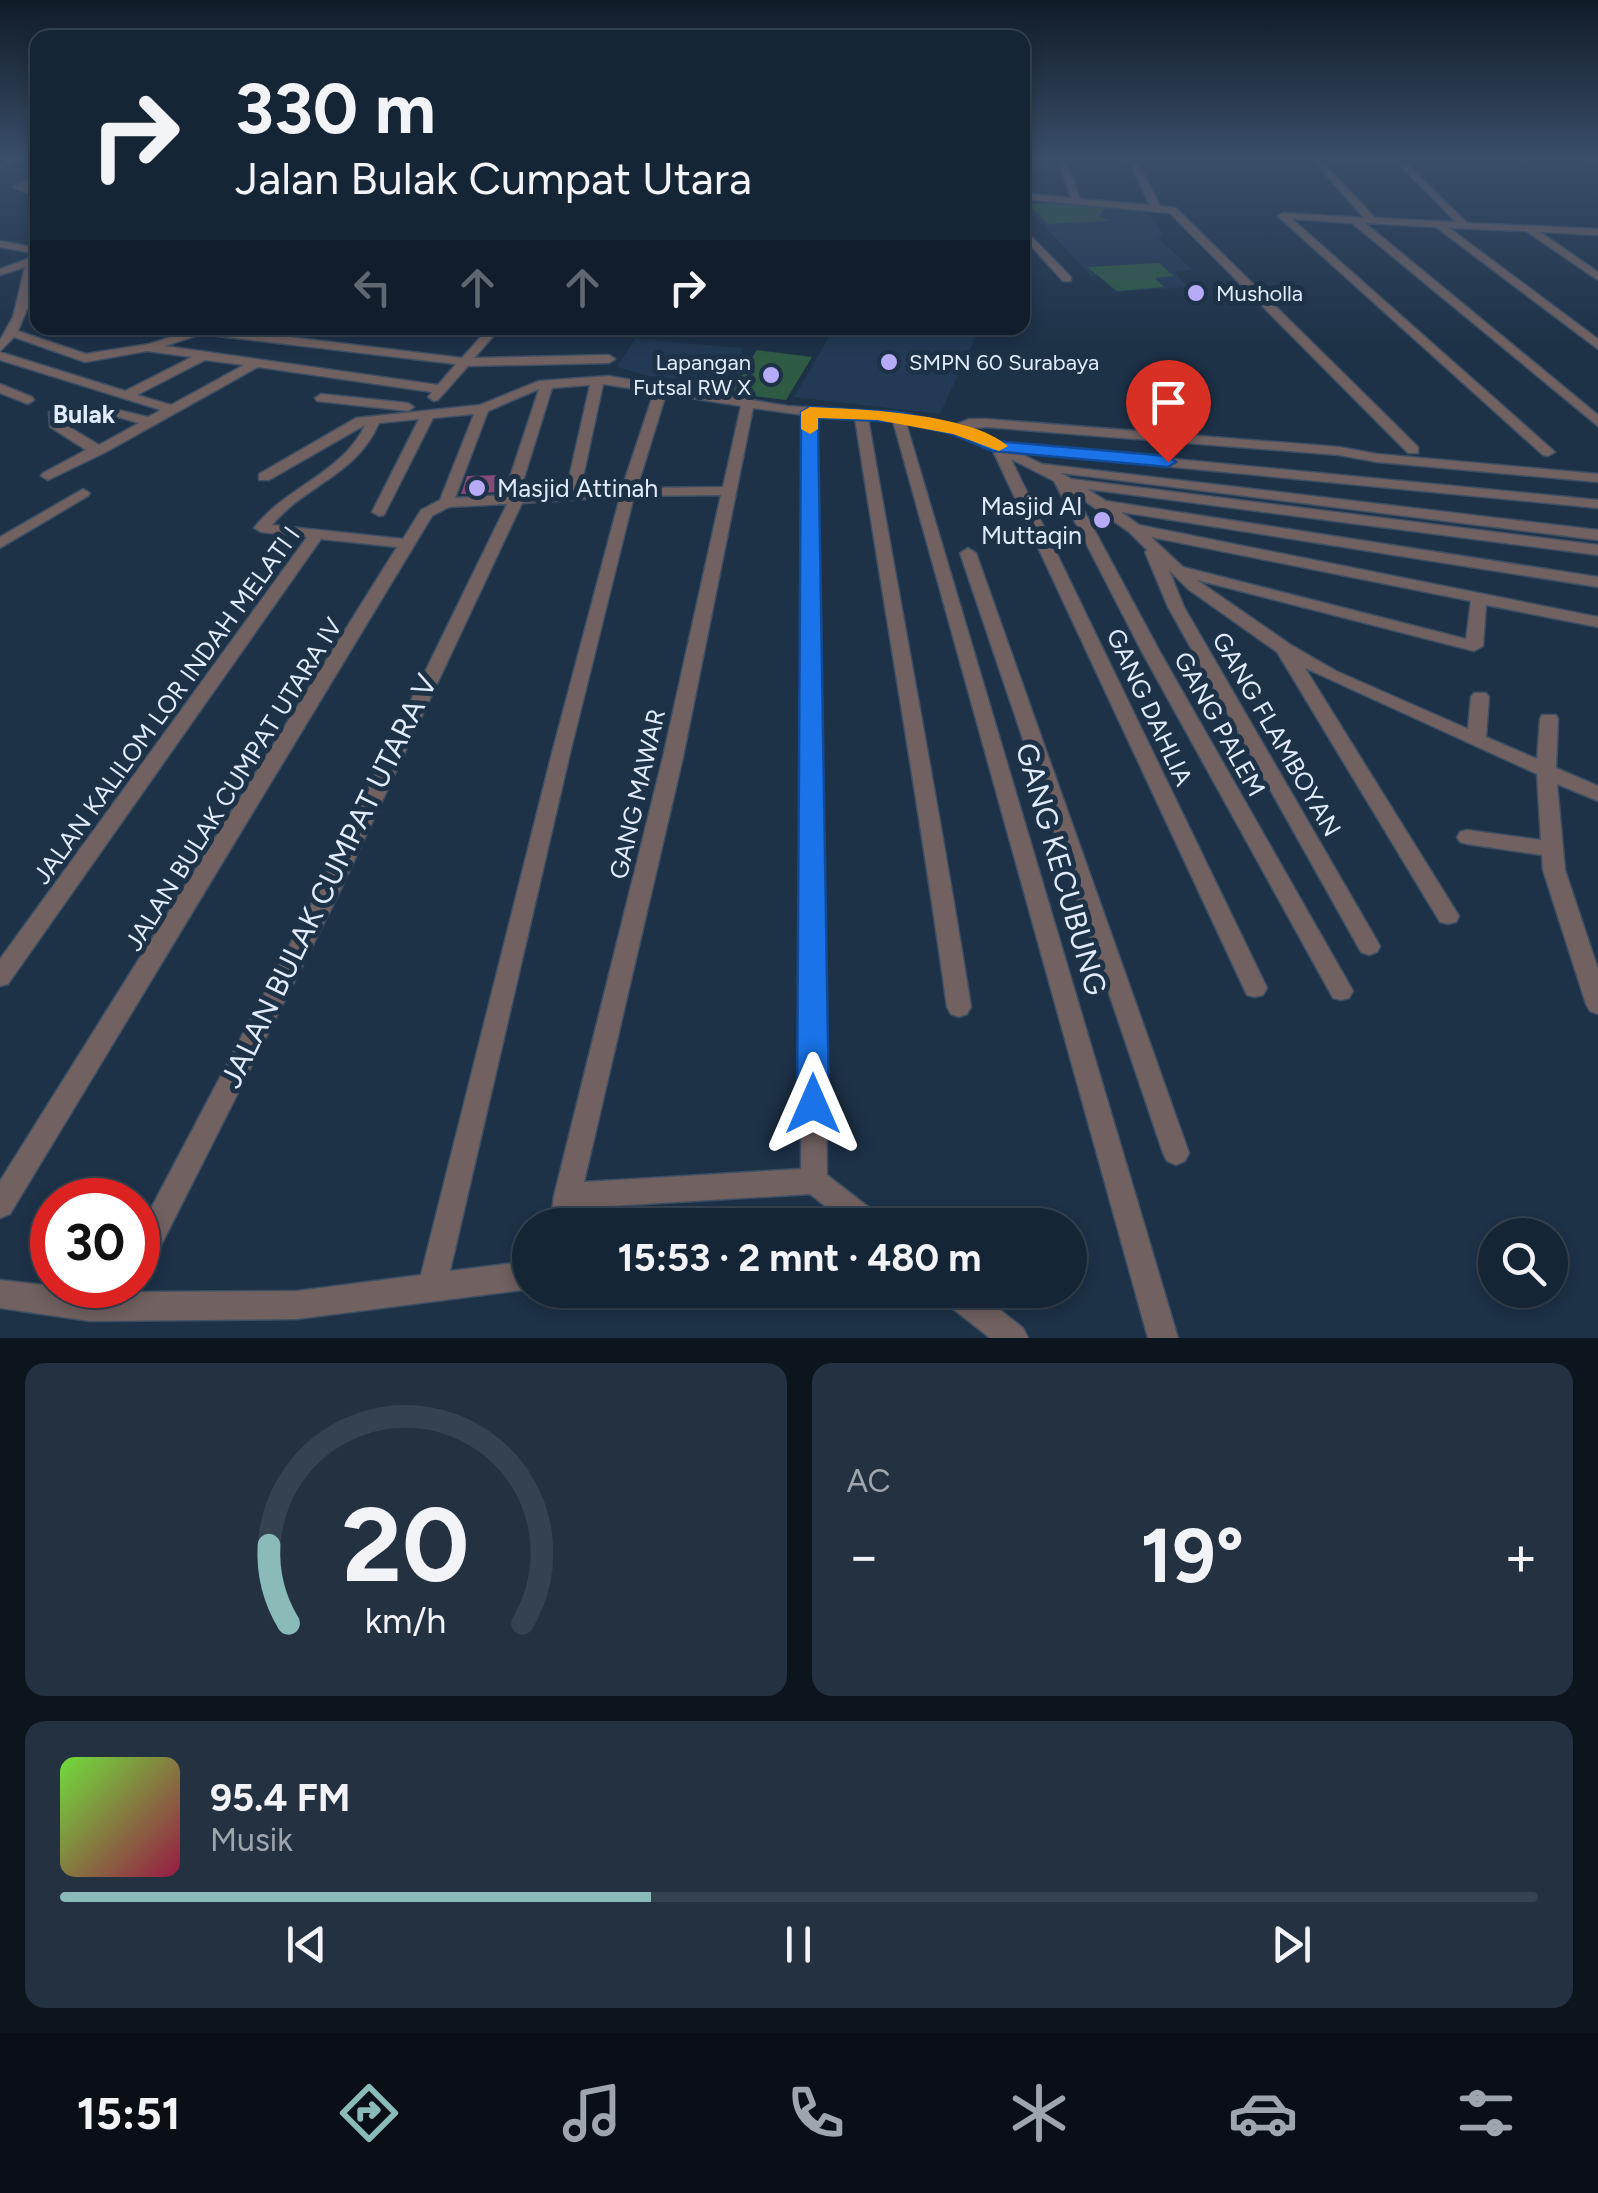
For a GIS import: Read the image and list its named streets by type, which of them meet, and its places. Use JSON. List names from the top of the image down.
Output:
{
  "streets": {
    "street": [
      "JALAN KALILOM LOR INDAH MELATI I",
      "GANG DAHLIA",
      "GANG PALEM",
      "GANG FLAMBOYAN",
      "JALAN BULAK CUMPAT UTARA IV",
      "GANG MAWAR",
      "GANG KECUBUNG",
      "JALAN BULAK CUMPAT UTARA V"
    ]
  },
  "crossings": [
    ["JALAN KALILOM LOR INDAH MELATI I", "JALAN BULAK CUMPAT UTARA IV"]
  ],
  "districts": ["Bulak"],
  "places": [
    "Musholla",
    "SMPN 60 Surabaya",
    "Lapangan Futsal RW X",
    "Masjid Attinah",
    "Masjid Al Muttaqin"
  ],
  "page": {
    "turn": ["330 m", "Jalan Bulak Cumpat Utara"],
    "limit": "30",
    "trip": "15:53 · 2 mnt · 480 m",
    "tile": "AC",
    "heat": ["−", "19°", "+"],
    "song": ["95.4 FM", "Musik"],
    "tabs": "15:51",
    "gauge": ["20", "km/h"]
  }
}
